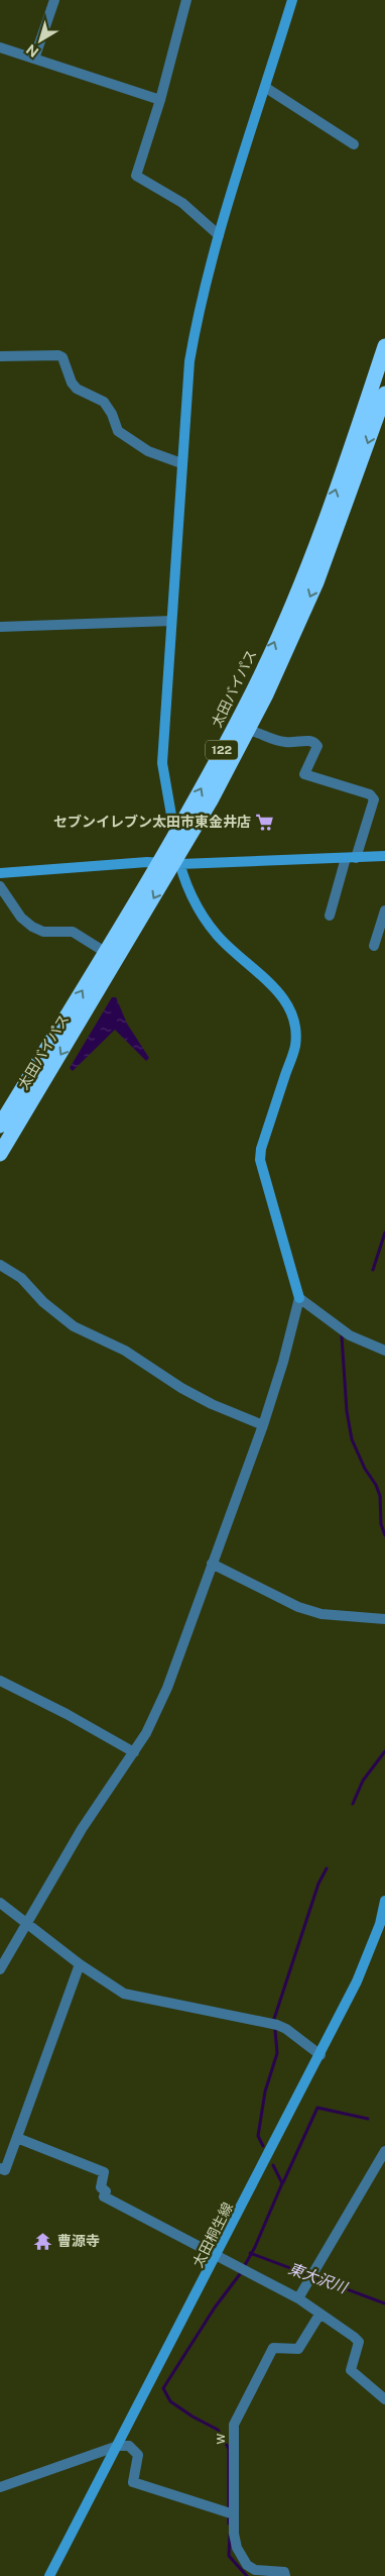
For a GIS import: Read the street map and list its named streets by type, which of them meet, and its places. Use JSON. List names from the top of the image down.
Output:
{
  "streets": {
    "highway": ["太田バイパス", "122"],
    "street": ["太田桐生線", "w"]
  },
  "water": ["東大沢川"],
  "places": {
    "supermarket": ["セブンイレブン太田市東金井店"],
    "temple": ["曹源寺"]
  },
  "north": "bottom left"
}
